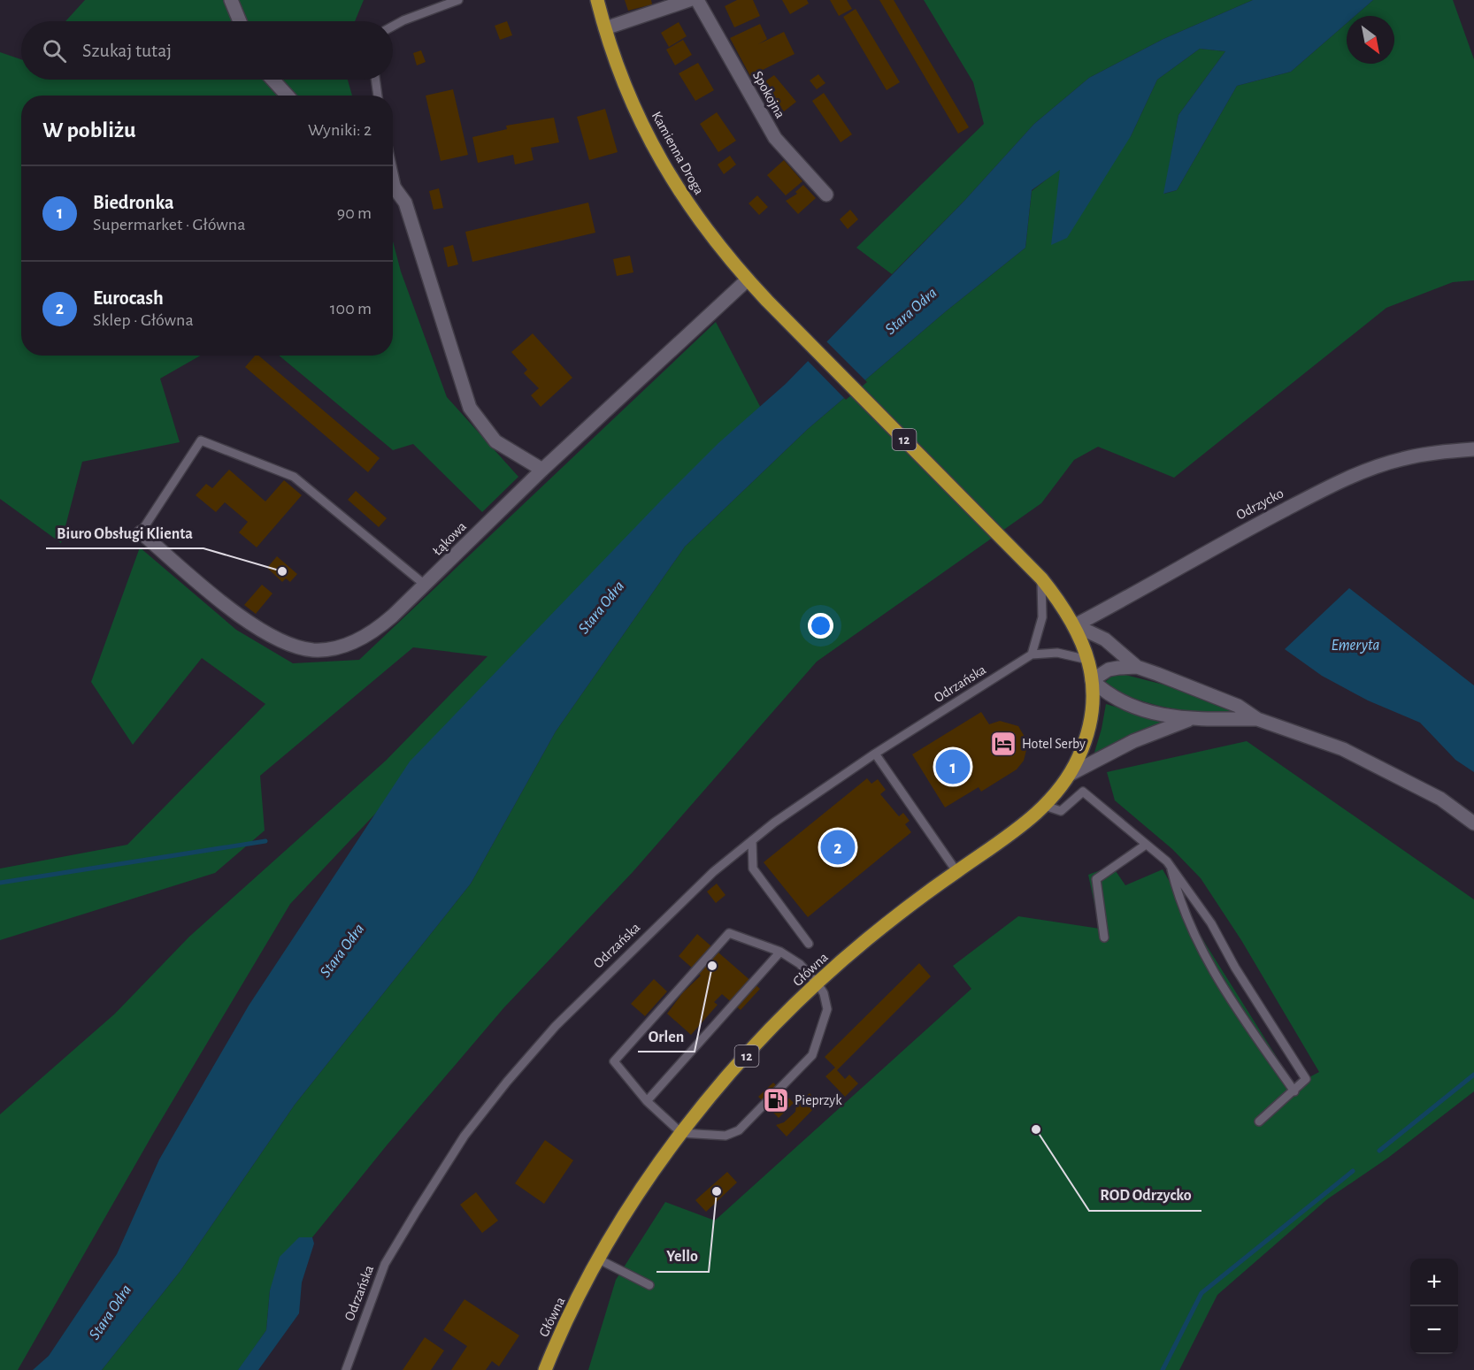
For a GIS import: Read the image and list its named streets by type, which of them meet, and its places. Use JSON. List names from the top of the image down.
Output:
{
  "streets": {
    "main road": ["Kamienna Droga", "12", "Główna"],
    "street": ["Spokojna", "Odrzycko", "Łąkowa"],
    "lane": ["Odrzańska"]
  },
  "crossings": [
    ["Kamienna Droga", "12"],
    ["Kamienna Droga", "Łąkowa"],
    ["12", "Odrzycko"],
    ["12", "Główna"],
    ["Odrzycko", "Główna"],
    ["Odrzańska", "Główna"]
  ],
  "water": ["Stara Odra", "Emeryta"],
  "places": {
    "other": [
      "Biuro Obsługi Klienta",
      "Orlen",
      "ROD Odrzycko",
      "Yello"
    ],
    "hotel": ["Hotel Serby"],
    "fuel station": ["Pieprzyk"]
  },
  "north": "bottom right",
  "page": {
    "search": "Szukaj tutaj",
    "heading": ["W pobliżu", "Wyniki: 2"],
    "list": [
      {
        "mark": "1",
        "name": "Biedronka",
        "note": "Supermarket · Główna",
        "value": "90 m"
      },
      {
        "mark": "2",
        "name": "Eurocash",
        "note": "Sklep · Główna",
        "value": "100 m"
      }
    ],
    "pins": ["1", "2"],
    "map_buttons": ["+", "−"]
  }
}
